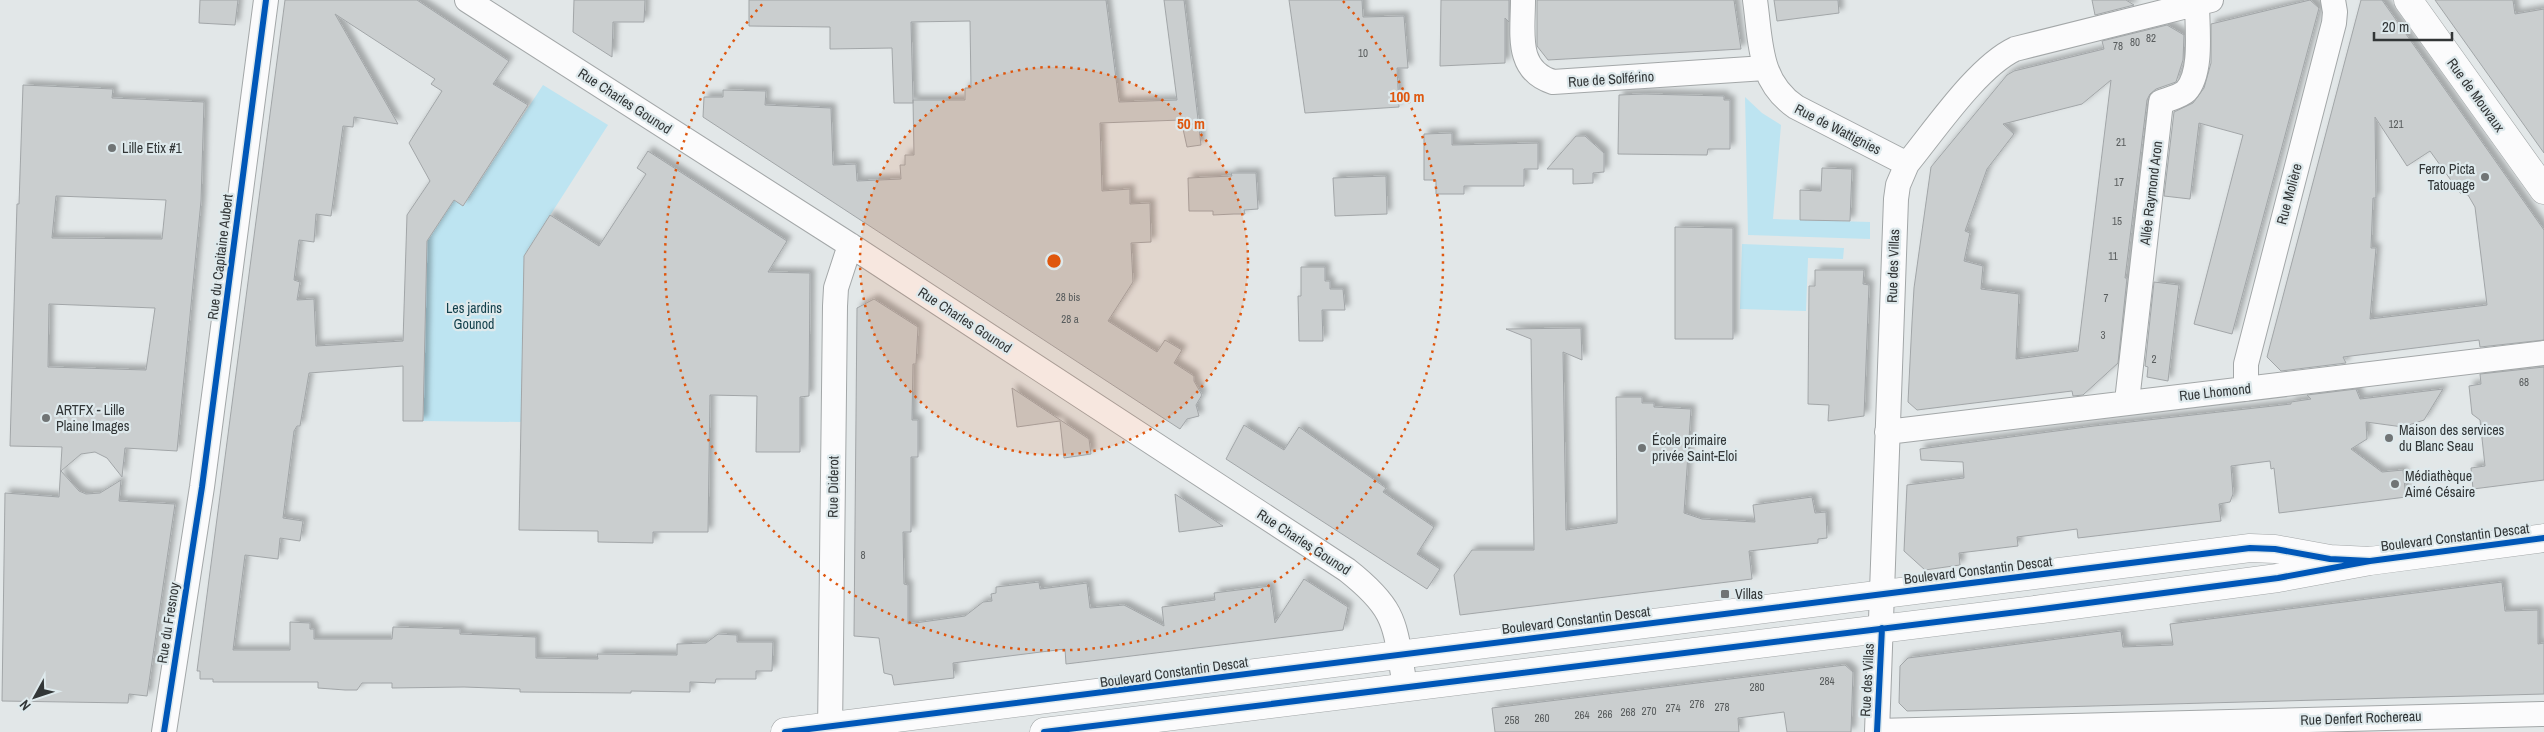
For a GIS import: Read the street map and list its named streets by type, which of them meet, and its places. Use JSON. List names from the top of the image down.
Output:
{
  "streets": {
    "street": [
      "Rue de Solférino",
      "Rue de Mouvaux",
      "Rue Charles Gounod",
      "Rue de Wattignies",
      "Allée Raymond Aron",
      "Rue Molière",
      "Rue du Capitaine Aubert",
      "Rue des Villas",
      "Rue Lhomond",
      "Rue Diderot",
      "Boulevard Constantin Descat",
      "Rue du Fresnoy",
      "Rue Denfert Rochereau"
    ]
  },
  "crossings": [
    ["Rue de Solférino", "Rue de Wattignies"],
    ["Rue Charles Gounod", "Rue Diderot"],
    ["Rue Charles Gounod", "Boulevard Constantin Descat"],
    ["Rue de Wattignies", "Rue des Villas"],
    ["Allée Raymond Aron", "Rue des Villas"],
    ["Allée Raymond Aron", "Rue Lhomond"],
    ["Rue Molière", "Rue Lhomond"],
    ["Rue du Capitaine Aubert", "Rue du Fresnoy"],
    ["Rue des Villas", "Rue Lhomond"],
    ["Rue des Villas", "Boulevard Constantin Descat"],
    ["Rue des Villas", "Rue Denfert Rochereau"],
    ["Rue Diderot", "Boulevard Constantin Descat"]
  ],
  "parks": ["Les jardins Gounod"],
  "places": {
    "other": [
      "Lille Etix #1",
      "Ferro Picta Tatouage",
      "ARTFX - Lille Plaine Images",
      "Maison des services du Blanc Seau",
      "École primaire privée Saint-Eloi",
      "Médiathèque Aimé Césaire"
    ],
    "transit": ["Villas"]
  },
  "house_numbers": [
    "82",
    "80",
    "78",
    "10",
    "121",
    "21",
    "17",
    "15",
    "11",
    "28 bis",
    "7",
    "28 a",
    "3",
    "2",
    "68",
    "8",
    "284",
    "280",
    "276",
    "278",
    "274",
    "270",
    "268",
    "266",
    "264",
    "260",
    "258"
  ],
  "scale_bar": "20 m",
  "north": "bottom left",
  "rings": ["100 m", "50 m"]
}
